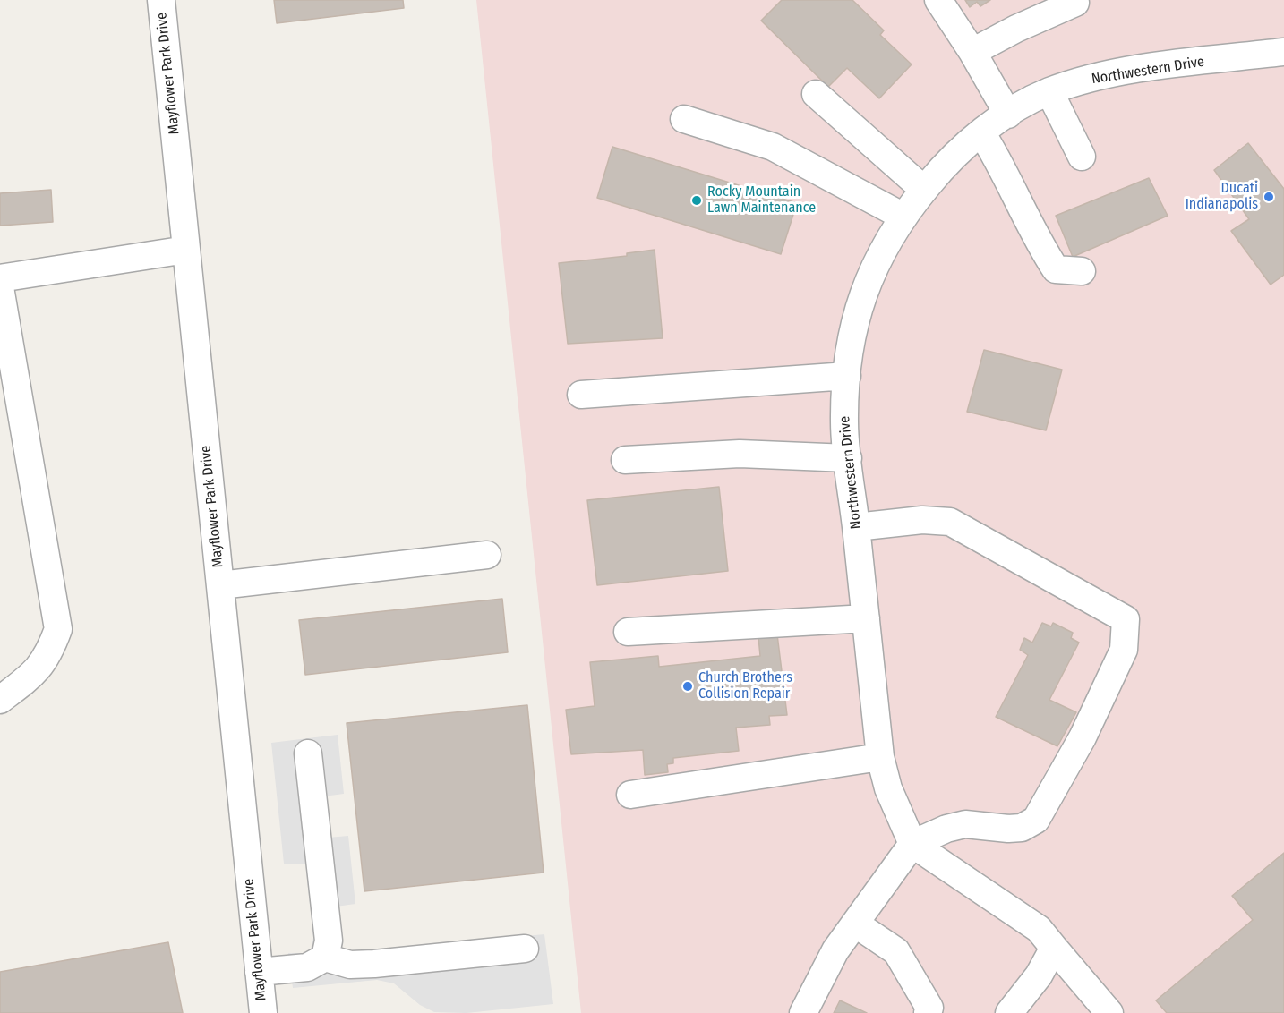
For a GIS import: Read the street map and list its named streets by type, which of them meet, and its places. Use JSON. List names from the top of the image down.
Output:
{
  "streets": {
    "street": ["Northwestern Drive", "Mayflower Park Drive"]
  },
  "places": ["Ducati Indianapolis", "Rocky Mountain Lawn Maintenance", "Church Brothers Collision Repair"]
}
